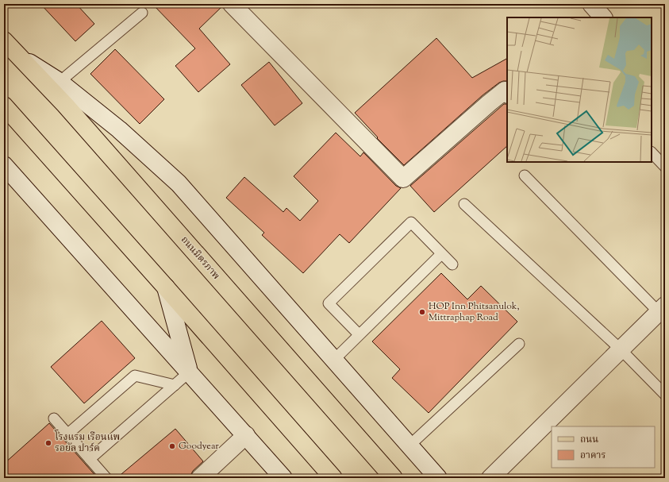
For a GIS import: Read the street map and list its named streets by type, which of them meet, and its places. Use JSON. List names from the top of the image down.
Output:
{
  "streets": {
    "main road": ["ถนนมิตรภาพ"]
  },
  "places": ["HOP Inn Phitsanulok, Mittraphap Road", "โรงแรม เรือนแพ รอยัล ปาร์ค", "Goodyear"],
  "legend": ["ถนน", "อาคาร"]
}
